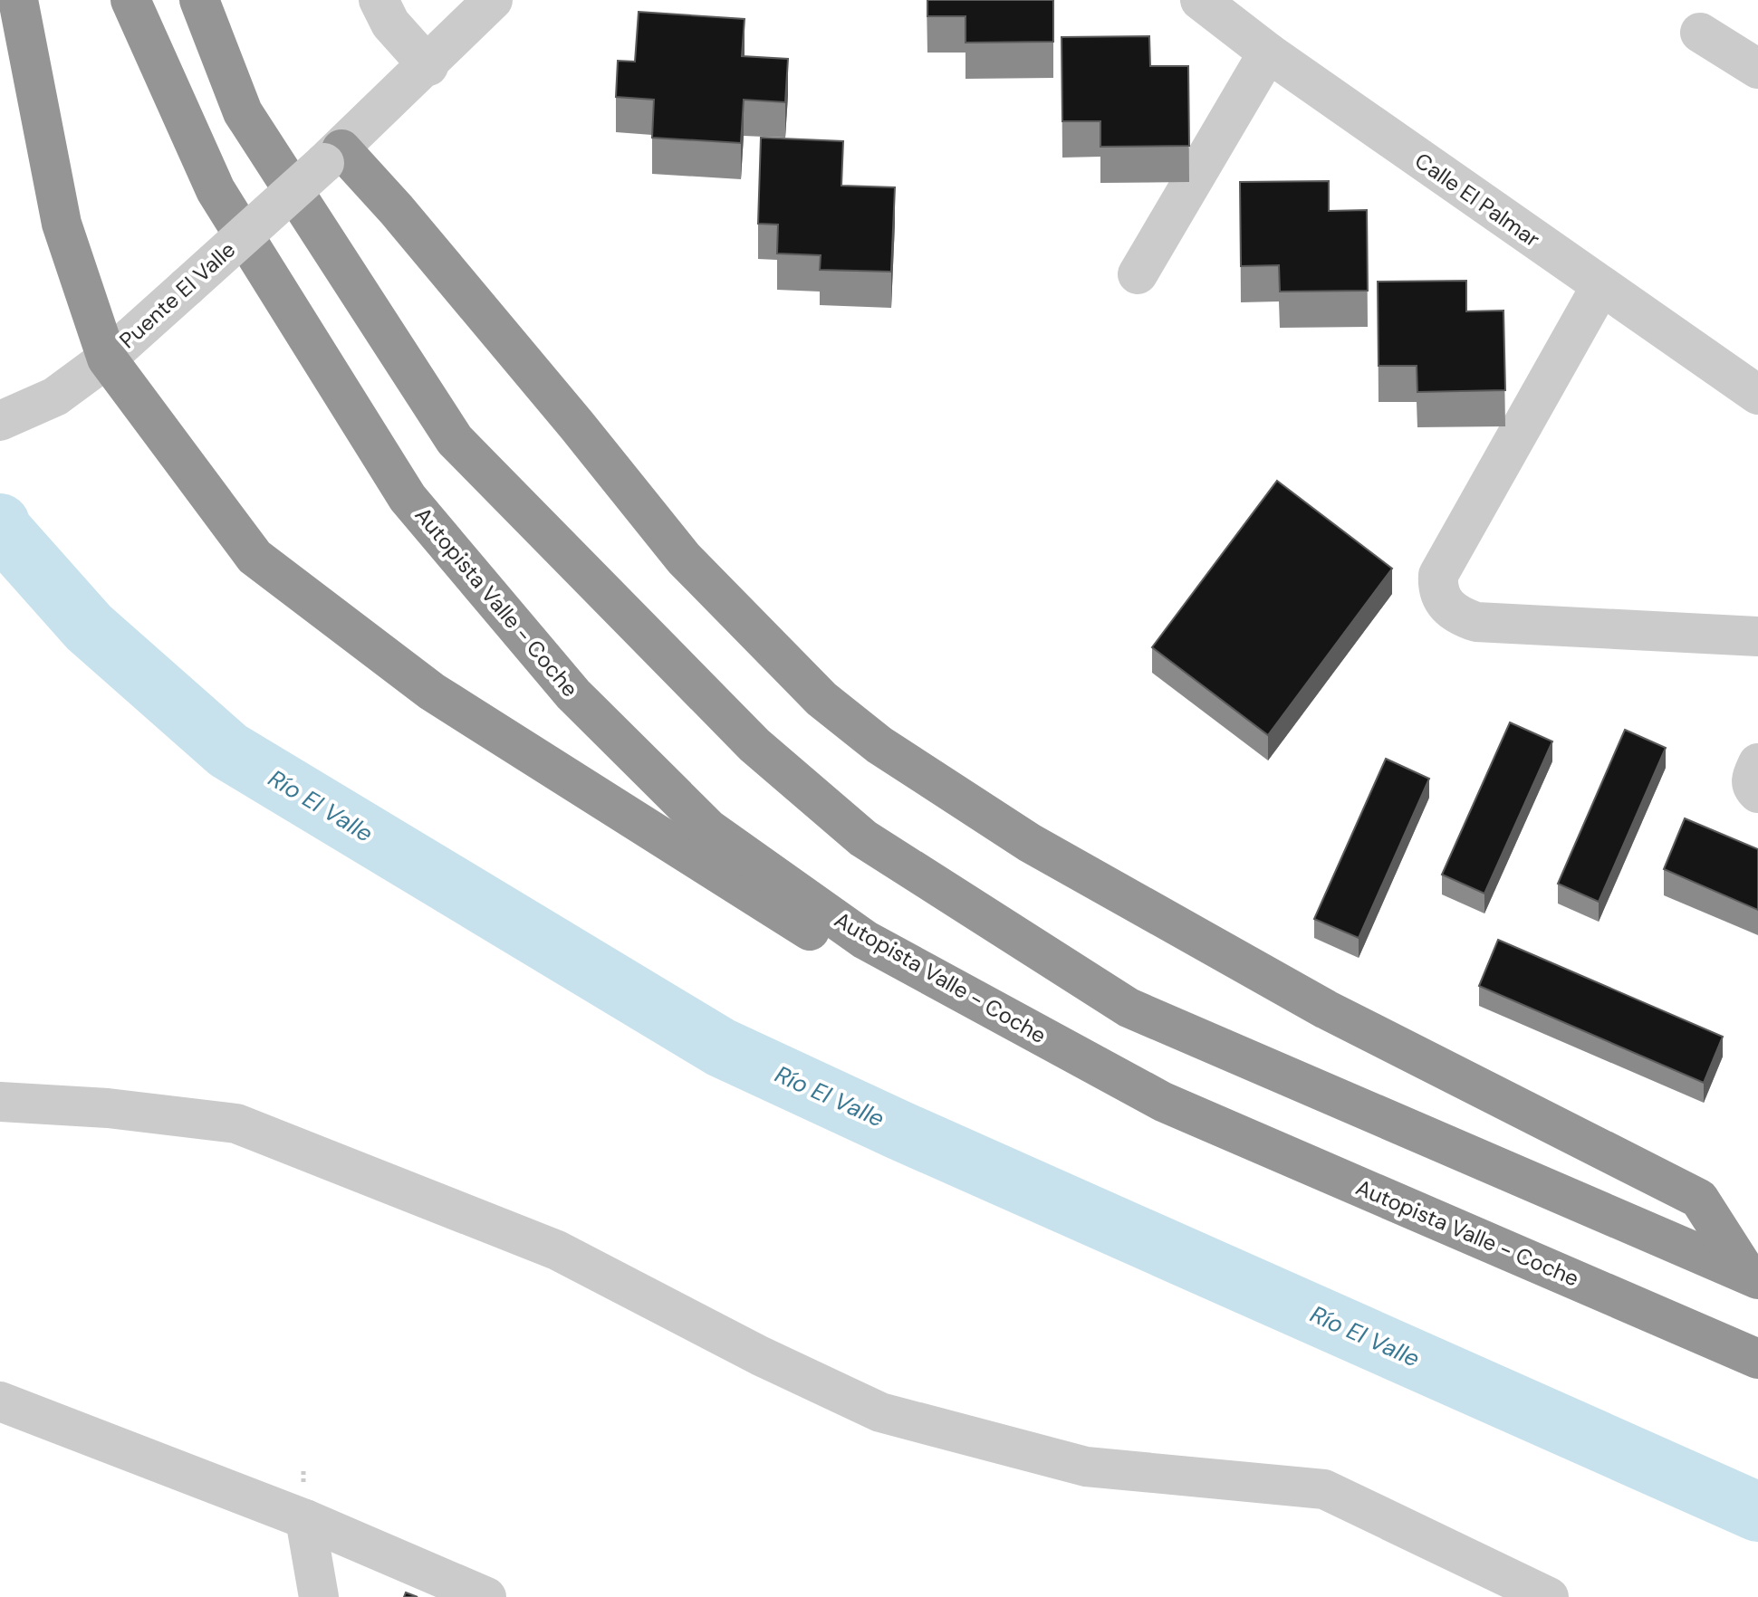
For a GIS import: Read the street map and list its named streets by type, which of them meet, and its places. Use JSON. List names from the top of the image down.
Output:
{
  "streets": {
    "highway": ["Autopista Valle - Coche"],
    "street": ["Calle El Palmar", "Puente El Valle"]
  },
  "water": ["Río El Valle"]
}
